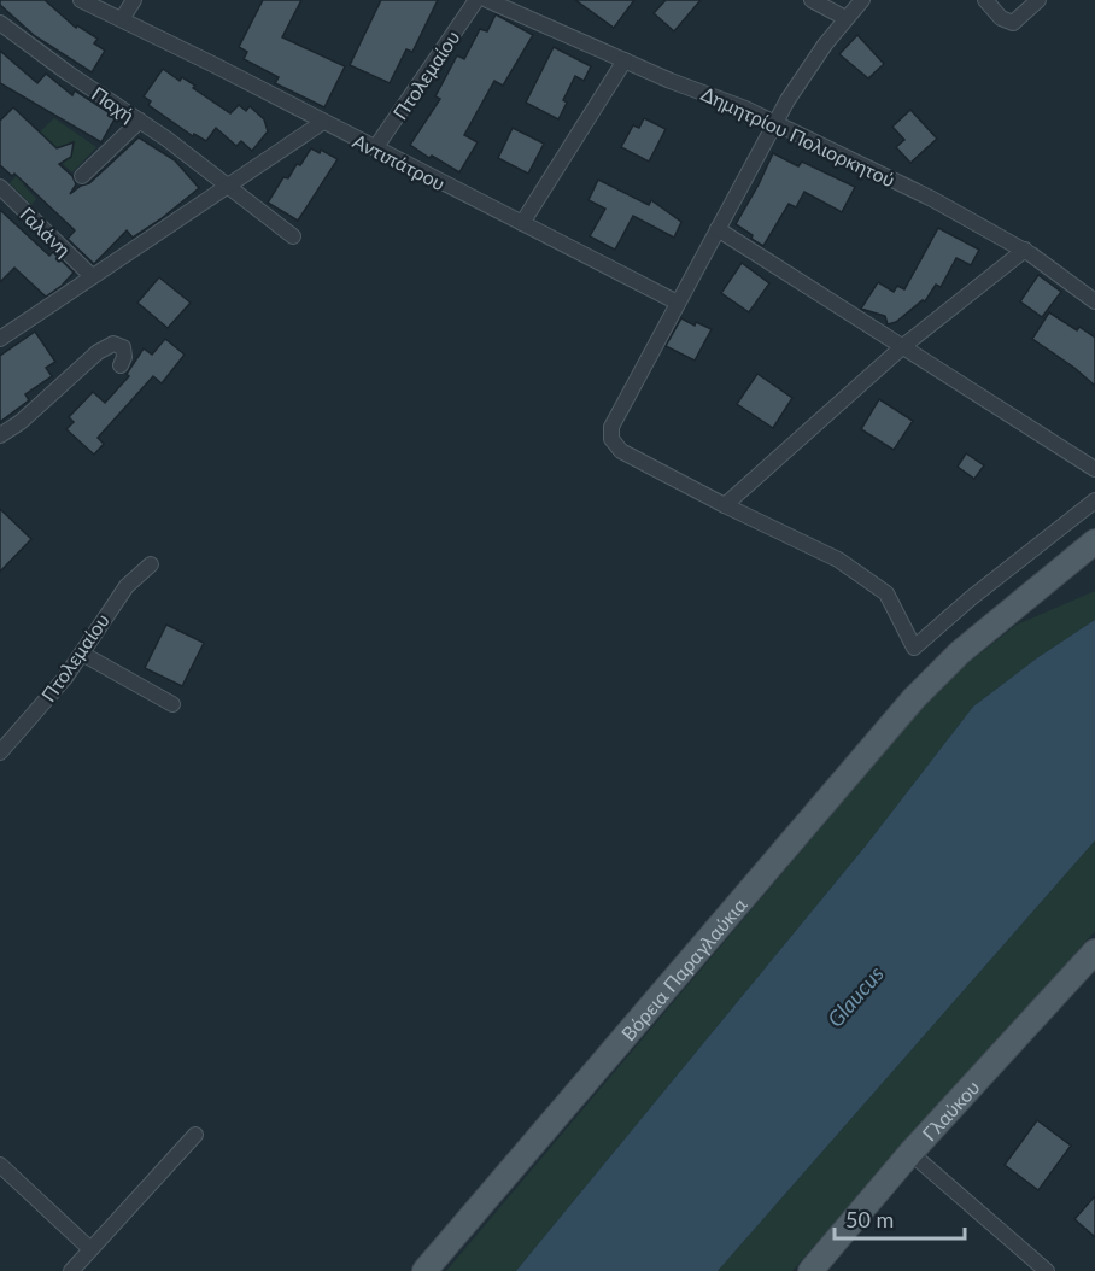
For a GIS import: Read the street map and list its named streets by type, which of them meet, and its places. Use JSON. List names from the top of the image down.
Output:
{
  "streets": {
    "main road": ["Βόρεια Παραγλαύκια", "Γλαύκου"],
    "street": [
      "Πτολεμαίου",
      "Παχή",
      "Δημητρίου Πολιορκητού",
      "Αντιπάτρου",
      "Γαλάνη"
    ]
  },
  "crossings": [
    ["Πτολεμαίου", "Αντιπάτρου"]
  ],
  "water": ["Glaucus"],
  "scale_bar": "50 m"
}
